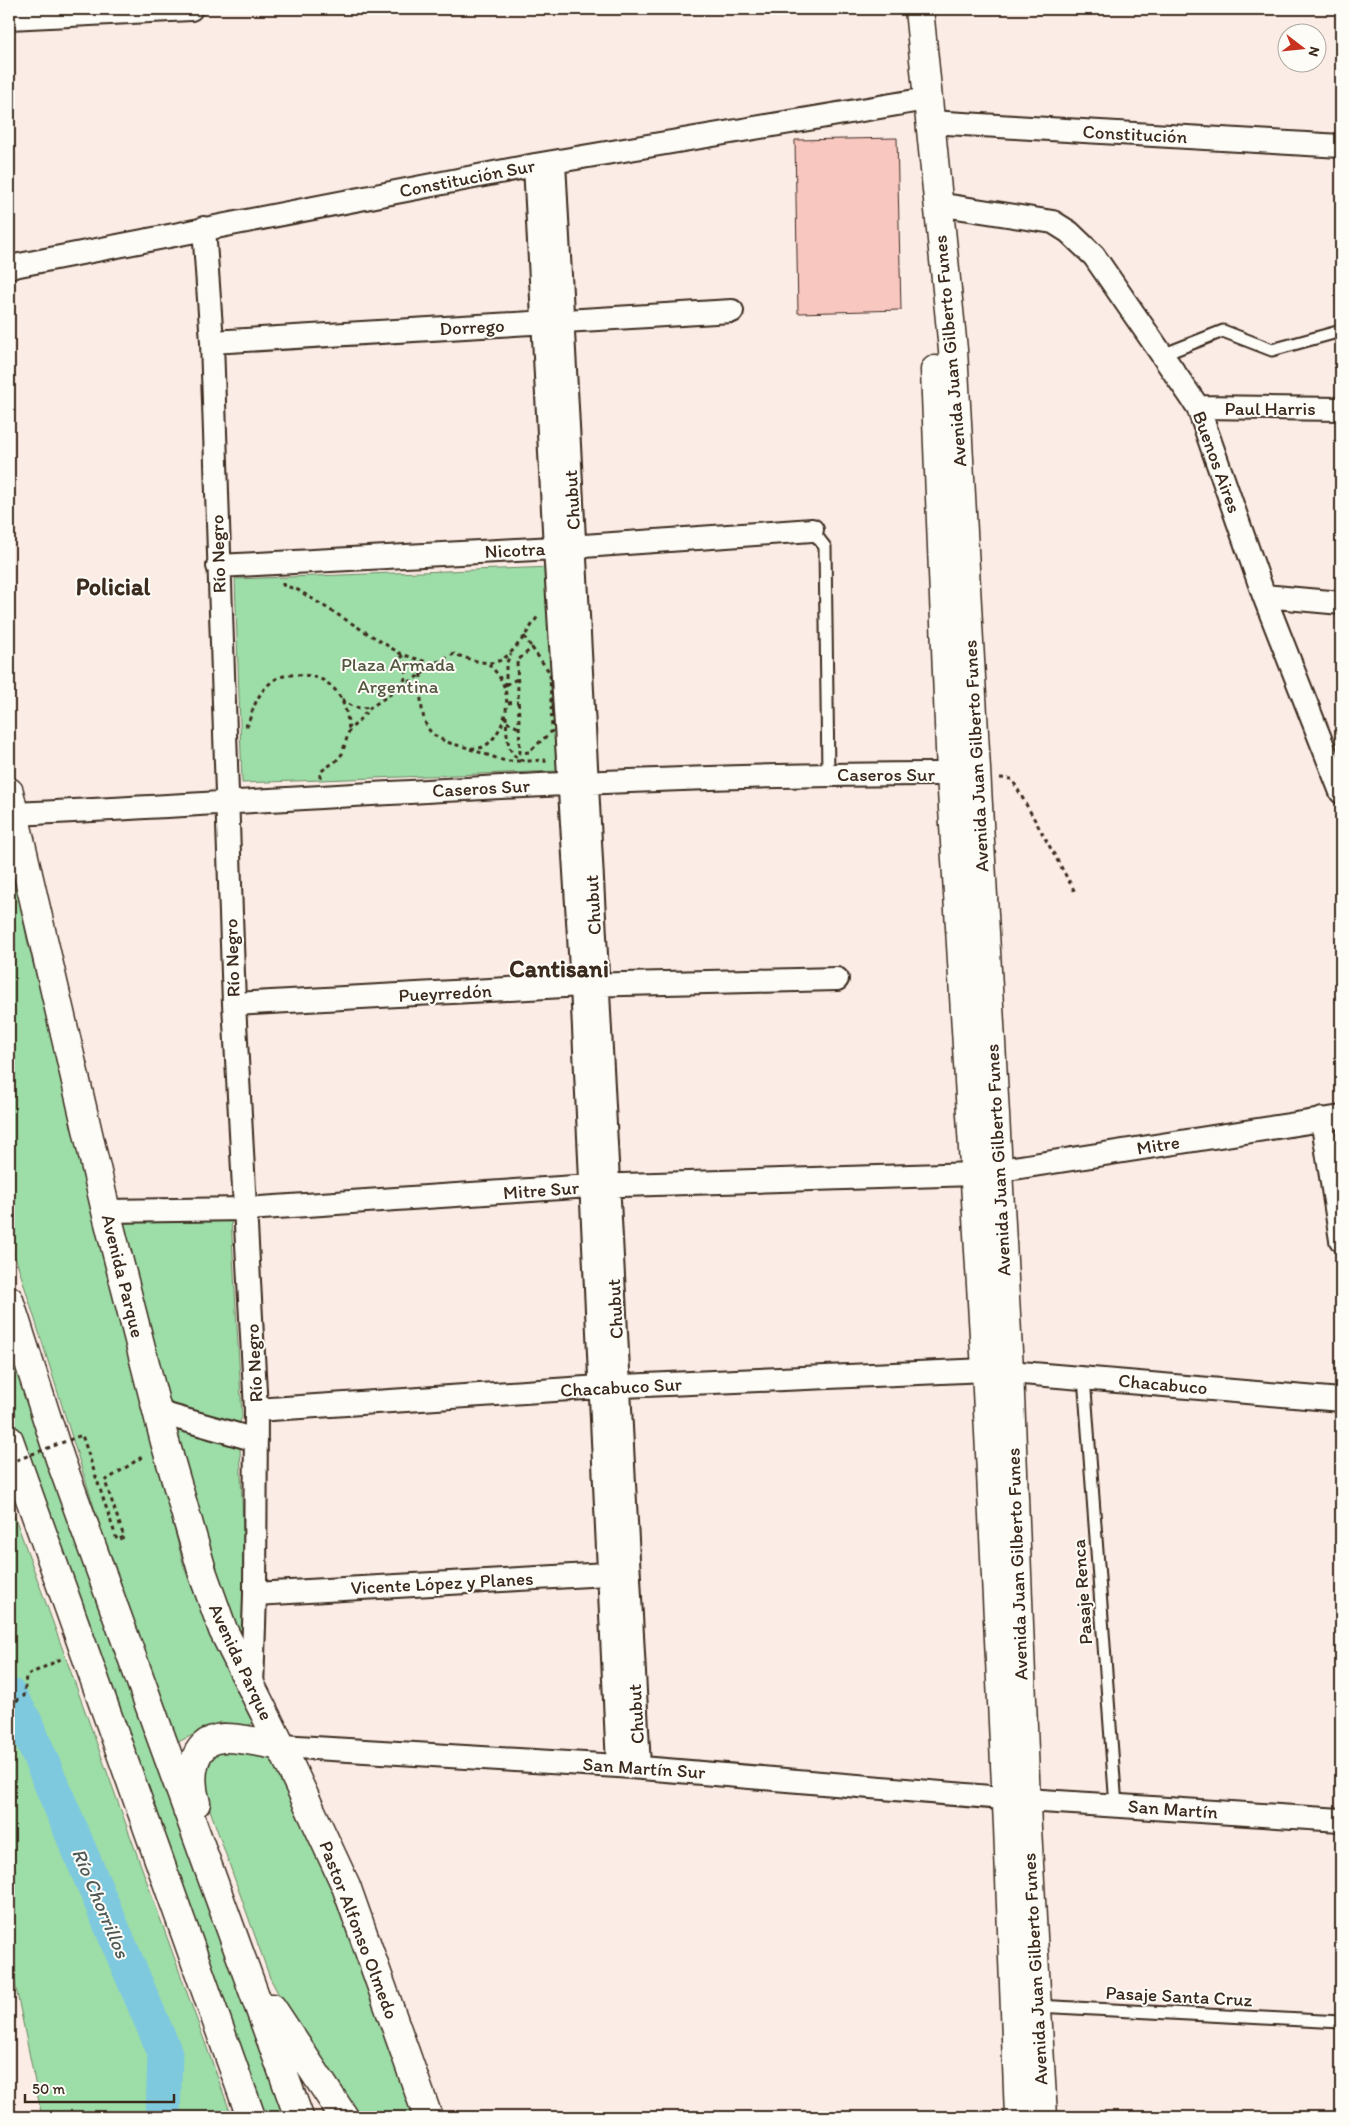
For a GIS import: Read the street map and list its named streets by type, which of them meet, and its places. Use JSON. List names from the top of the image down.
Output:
{
  "streets": {
    "main road": ["Avenida Juan Gilberto Funes", "Avenida Parque", "Pastor Alfonso Olmedo"],
    "street": [
      "Constitución",
      "Constitución Sur",
      "Dorrego",
      "Paul Harris",
      "Buenos Aires",
      "Chubut",
      "Nicotra",
      "Río Negro",
      "Caseros Sur",
      "Pueyrredón",
      "Mitre",
      "Mitre Sur",
      "Chacabuco",
      "Chacabuco Sur",
      "Vicente López y Planes",
      "San Martín Sur",
      "San Martín"
    ],
    "lane": ["Pasaje Renca", "Pasaje Santa Cruz"]
  },
  "crossings": [
    ["Constitución", "Constitución Sur"],
    ["Constitución", "Avenida Juan Gilberto Funes"],
    ["Constitución Sur", "Avenida Juan Gilberto Funes"],
    ["Constitución Sur", "Chubut"],
    ["Constitución Sur", "Río Negro"],
    ["Dorrego", "Chubut"],
    ["Dorrego", "Río Negro"],
    ["Avenida Juan Gilberto Funes", "Buenos Aires"],
    ["Avenida Juan Gilberto Funes", "Caseros Sur"],
    ["Avenida Juan Gilberto Funes", "Mitre"],
    ["Avenida Juan Gilberto Funes", "Mitre Sur"],
    ["Avenida Juan Gilberto Funes", "Chacabuco"],
    ["Avenida Juan Gilberto Funes", "Chacabuco Sur"],
    ["Avenida Juan Gilberto Funes", "San Martín Sur"],
    ["Avenida Juan Gilberto Funes", "San Martín"],
    ["Avenida Juan Gilberto Funes", "Pasaje Santa Cruz"],
    ["Paul Harris", "Buenos Aires"],
    ["Chubut", "Nicotra"],
    ["Chubut", "Caseros Sur"],
    ["Chubut", "Pueyrredón"],
    ["Chubut", "Mitre Sur"],
    ["Chubut", "Chacabuco Sur"],
    ["Chubut", "Vicente López y Planes"],
    ["Chubut", "San Martín Sur"],
    ["Nicotra", "Río Negro"],
    ["Río Negro", "Caseros Sur"],
    ["Río Negro", "Pueyrredón"],
    ["Río Negro", "Mitre Sur"],
    ["Río Negro", "Avenida Parque"],
    ["Río Negro", "Chacabuco Sur"],
    ["Río Negro", "Vicente López y Planes"],
    ["Caseros Sur", "Avenida Parque"],
    ["Mitre", "Mitre Sur"],
    ["Mitre Sur", "Avenida Parque"],
    ["Avenida Parque", "San Martín Sur"],
    ["Avenida Parque", "Pastor Alfonso Olmedo"],
    ["Chacabuco", "Chacabuco Sur"],
    ["Chacabuco", "Pasaje Renca"],
    ["Pasaje Renca", "San Martín"],
    ["San Martín Sur", "San Martín"],
    ["San Martín Sur", "Pastor Alfonso Olmedo"]
  ],
  "districts": ["Policial", "Cantisani"],
  "water": ["Río Chorrillos"],
  "parks": ["Plaza Armada Argentina"],
  "scale_bar": "50 m",
  "north": "right"
}
